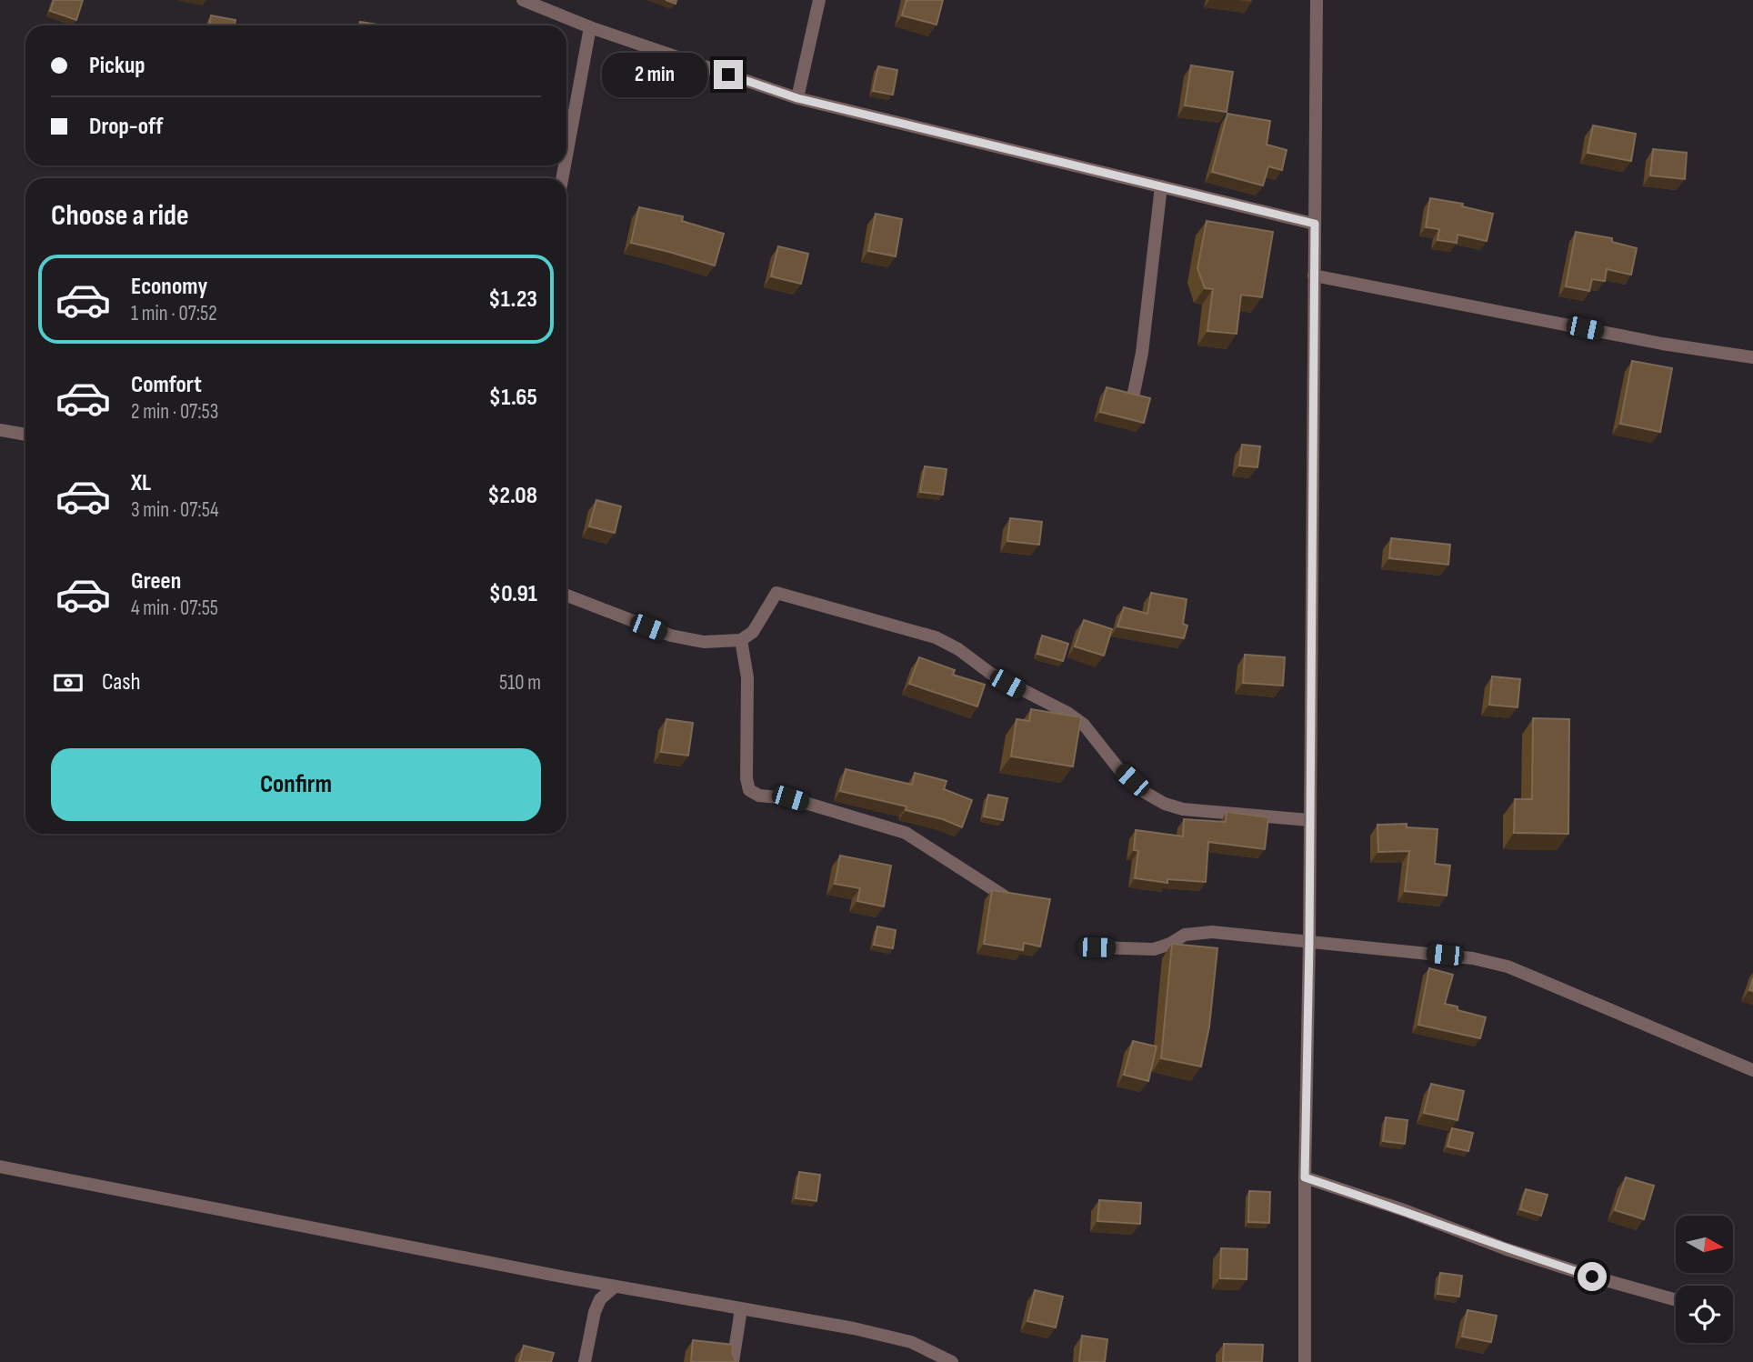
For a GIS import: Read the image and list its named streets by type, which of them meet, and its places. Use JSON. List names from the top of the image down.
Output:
{
  "north": "right",
  "page": {
    "banner": ["Pickup", "Drop-off"],
    "bubble": "2 min",
    "heading": "Choose a ride",
    "list": [
      {
        "name": "Economy",
        "note": "1 min · 07:52",
        "value": "$1.23"
      },
      {
        "name": "Comfort",
        "note": "2 min · 07:53",
        "value": "$1.65"
      },
      {
        "name": "XL",
        "note": "3 min · 07:54",
        "value": "$2.08"
      },
      {
        "name": "Green",
        "note": "4 min · 07:55",
        "value": "$0.91"
      }
    ],
    "pay": ["Cash", "510 m"],
    "buttons": "Confirm"
  }
}
